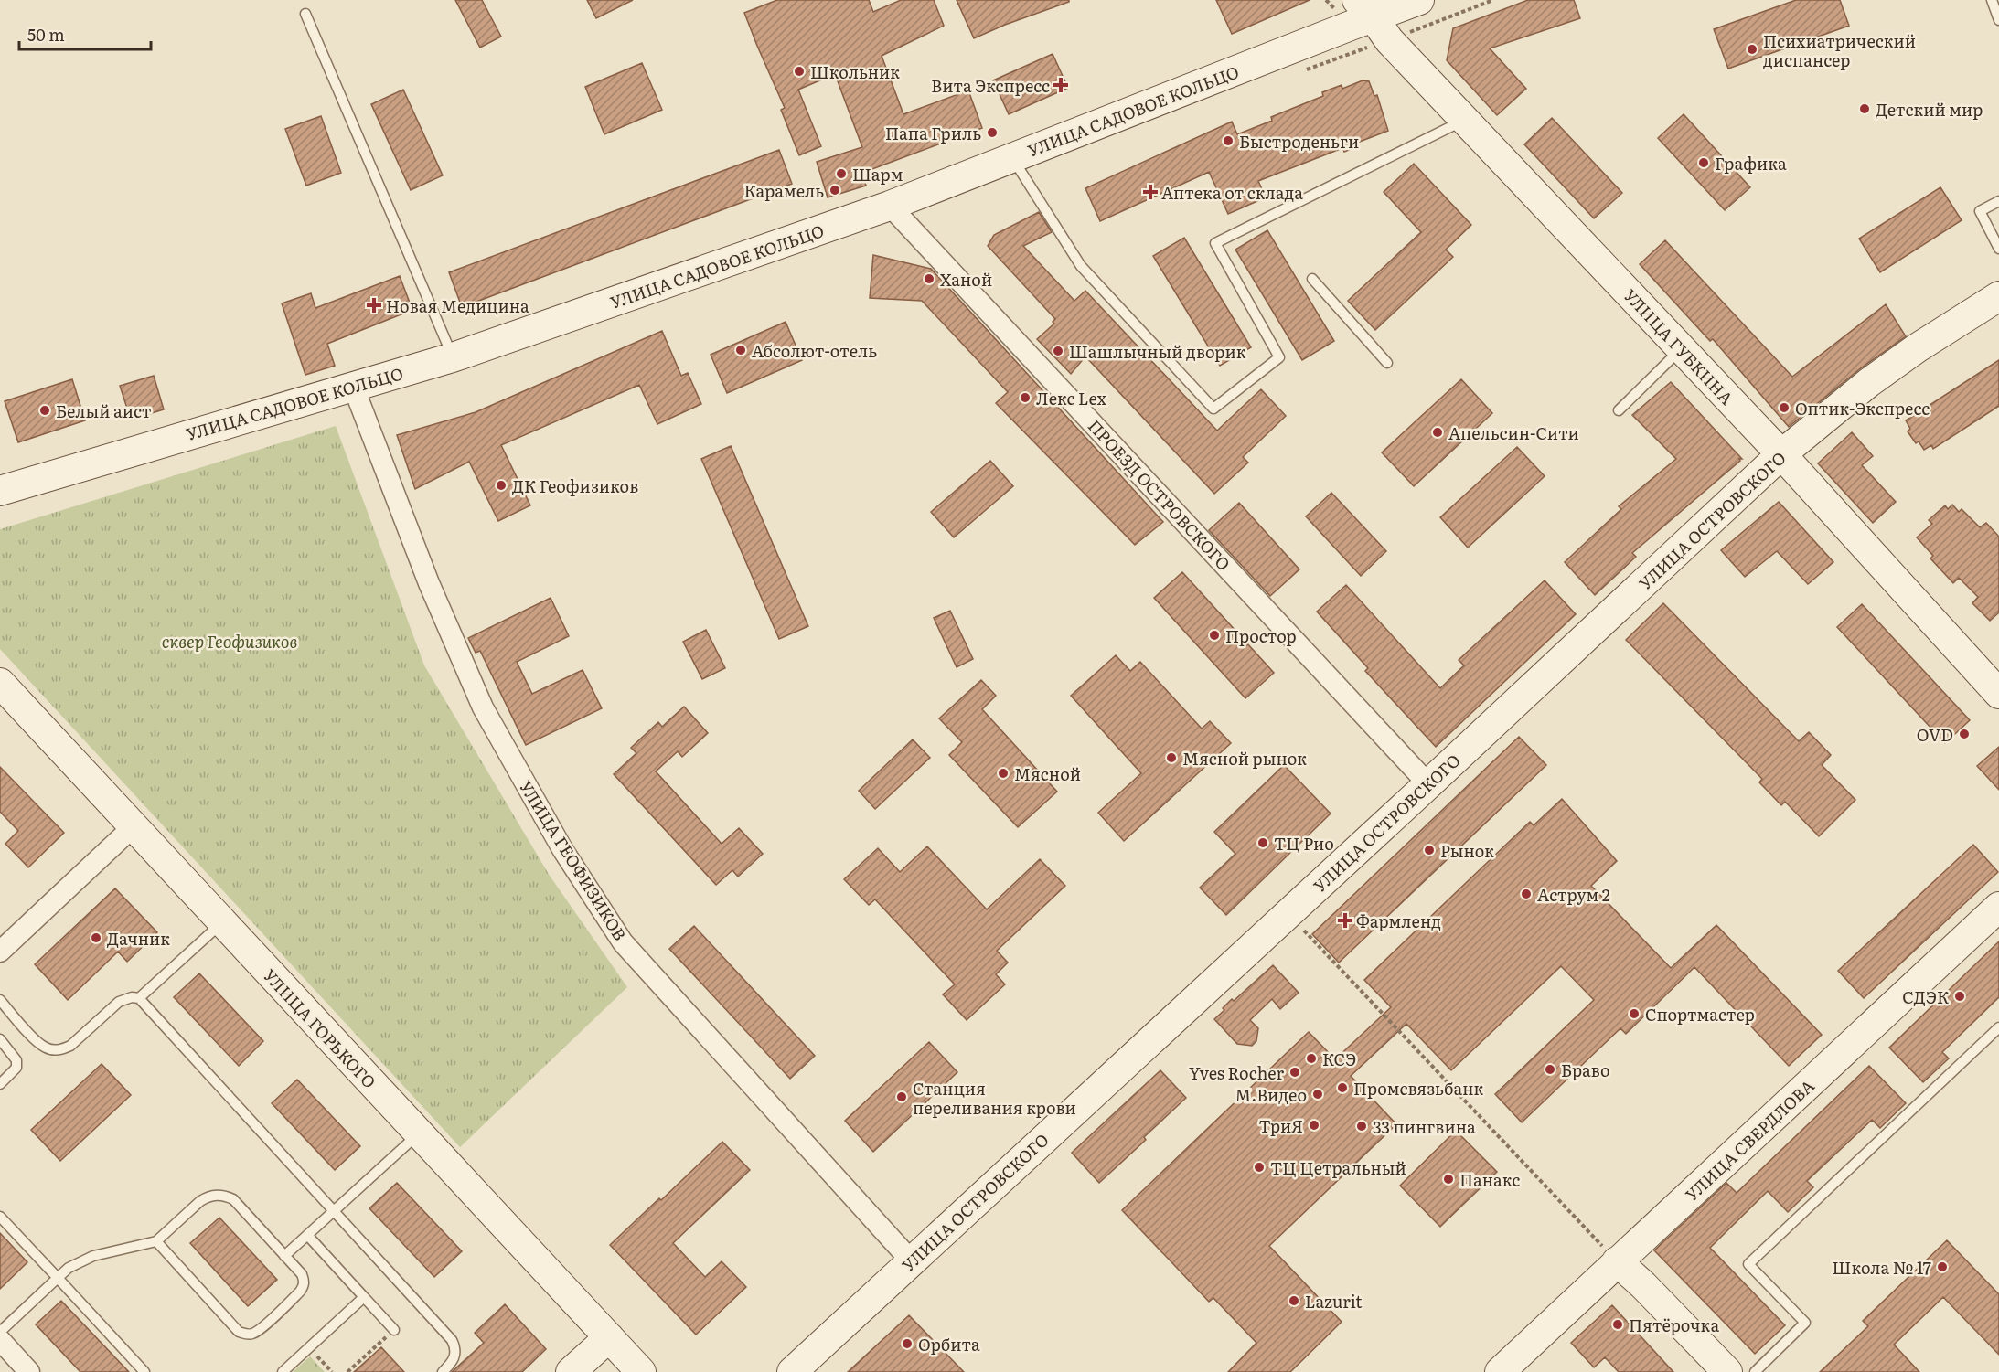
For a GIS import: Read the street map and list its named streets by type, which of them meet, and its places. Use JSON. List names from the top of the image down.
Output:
{
  "streets": {
    "street": [
      "УЛИЦА САДОВОЕ КОЛЬЦО",
      "УЛИЦА ГУБКИНА",
      "ПРОЕЗД ОСТРОВСКОГО",
      "УЛИЦА ОСТРОВСКОГО",
      "УЛИЦА ГЕОФИЗИКОВ",
      "УЛИЦА ГОРЬКОГО",
      "УЛИЦА СВЕРДЛОВА"
    ]
  },
  "crossings": [
    ["УЛИЦА САДОВОЕ КОЛЬЦО", "УЛИЦА ГУБКИНА"],
    ["УЛИЦА САДОВОЕ КОЛЬЦО", "ПРОЕЗД ОСТРОВСКОГО"],
    ["УЛИЦА САДОВОЕ КОЛЬЦО", "УЛИЦА ГЕОФИЗИКОВ"],
    ["УЛИЦА ГУБКИНА", "УЛИЦА ОСТРОВСКОГО"],
    ["ПРОЕЗД ОСТРОВСКОГО", "УЛИЦА ОСТРОВСКОГО"],
    ["УЛИЦА ОСТРОВСКОГО", "УЛИЦА ГЕОФИЗИКОВ"]
  ],
  "parks": ["cквер Геофизиков"],
  "places": {
    "other": [
      "Психиатрический диспансер",
      "Школьник",
      "Детский мир",
      "Папа Гриль",
      "Быстроденьги",
      "Графика",
      "Шарм",
      "Карамель",
      "Ханой",
      "Абсолют-отель",
      "Шашлычный дворик",
      "Лекс Lex",
      "Оптик-Экспресс",
      "Белый аист",
      "Апельсин-Сити",
      "ДК Геофизиков",
      "Простор",
      "OVD",
      "Мясной рынок",
      "Мясной",
      "ТЦ Рио",
      "Рынок",
      "Аструм 2",
      "Дачник",
      "СДЭК",
      "Спортмастер",
      "КСЭ",
      "Браво",
      "Yves Rocher",
      "Промсвязьбанк",
      "М.Видео",
      "Станция переливания крови",
      "ТриЯ",
      "33 пингвина",
      "ТЦ Цетральный",
      "Панакс",
      "Школа № 17",
      "Lazurit",
      "Пятёрочка",
      "Орбита"
    ],
    "health": [
      "Вита Экспресс",
      "Аптека от склада",
      "Новая Медицина",
      "Фармленд"
    ]
  },
  "scale_bar": "50 m"
}
